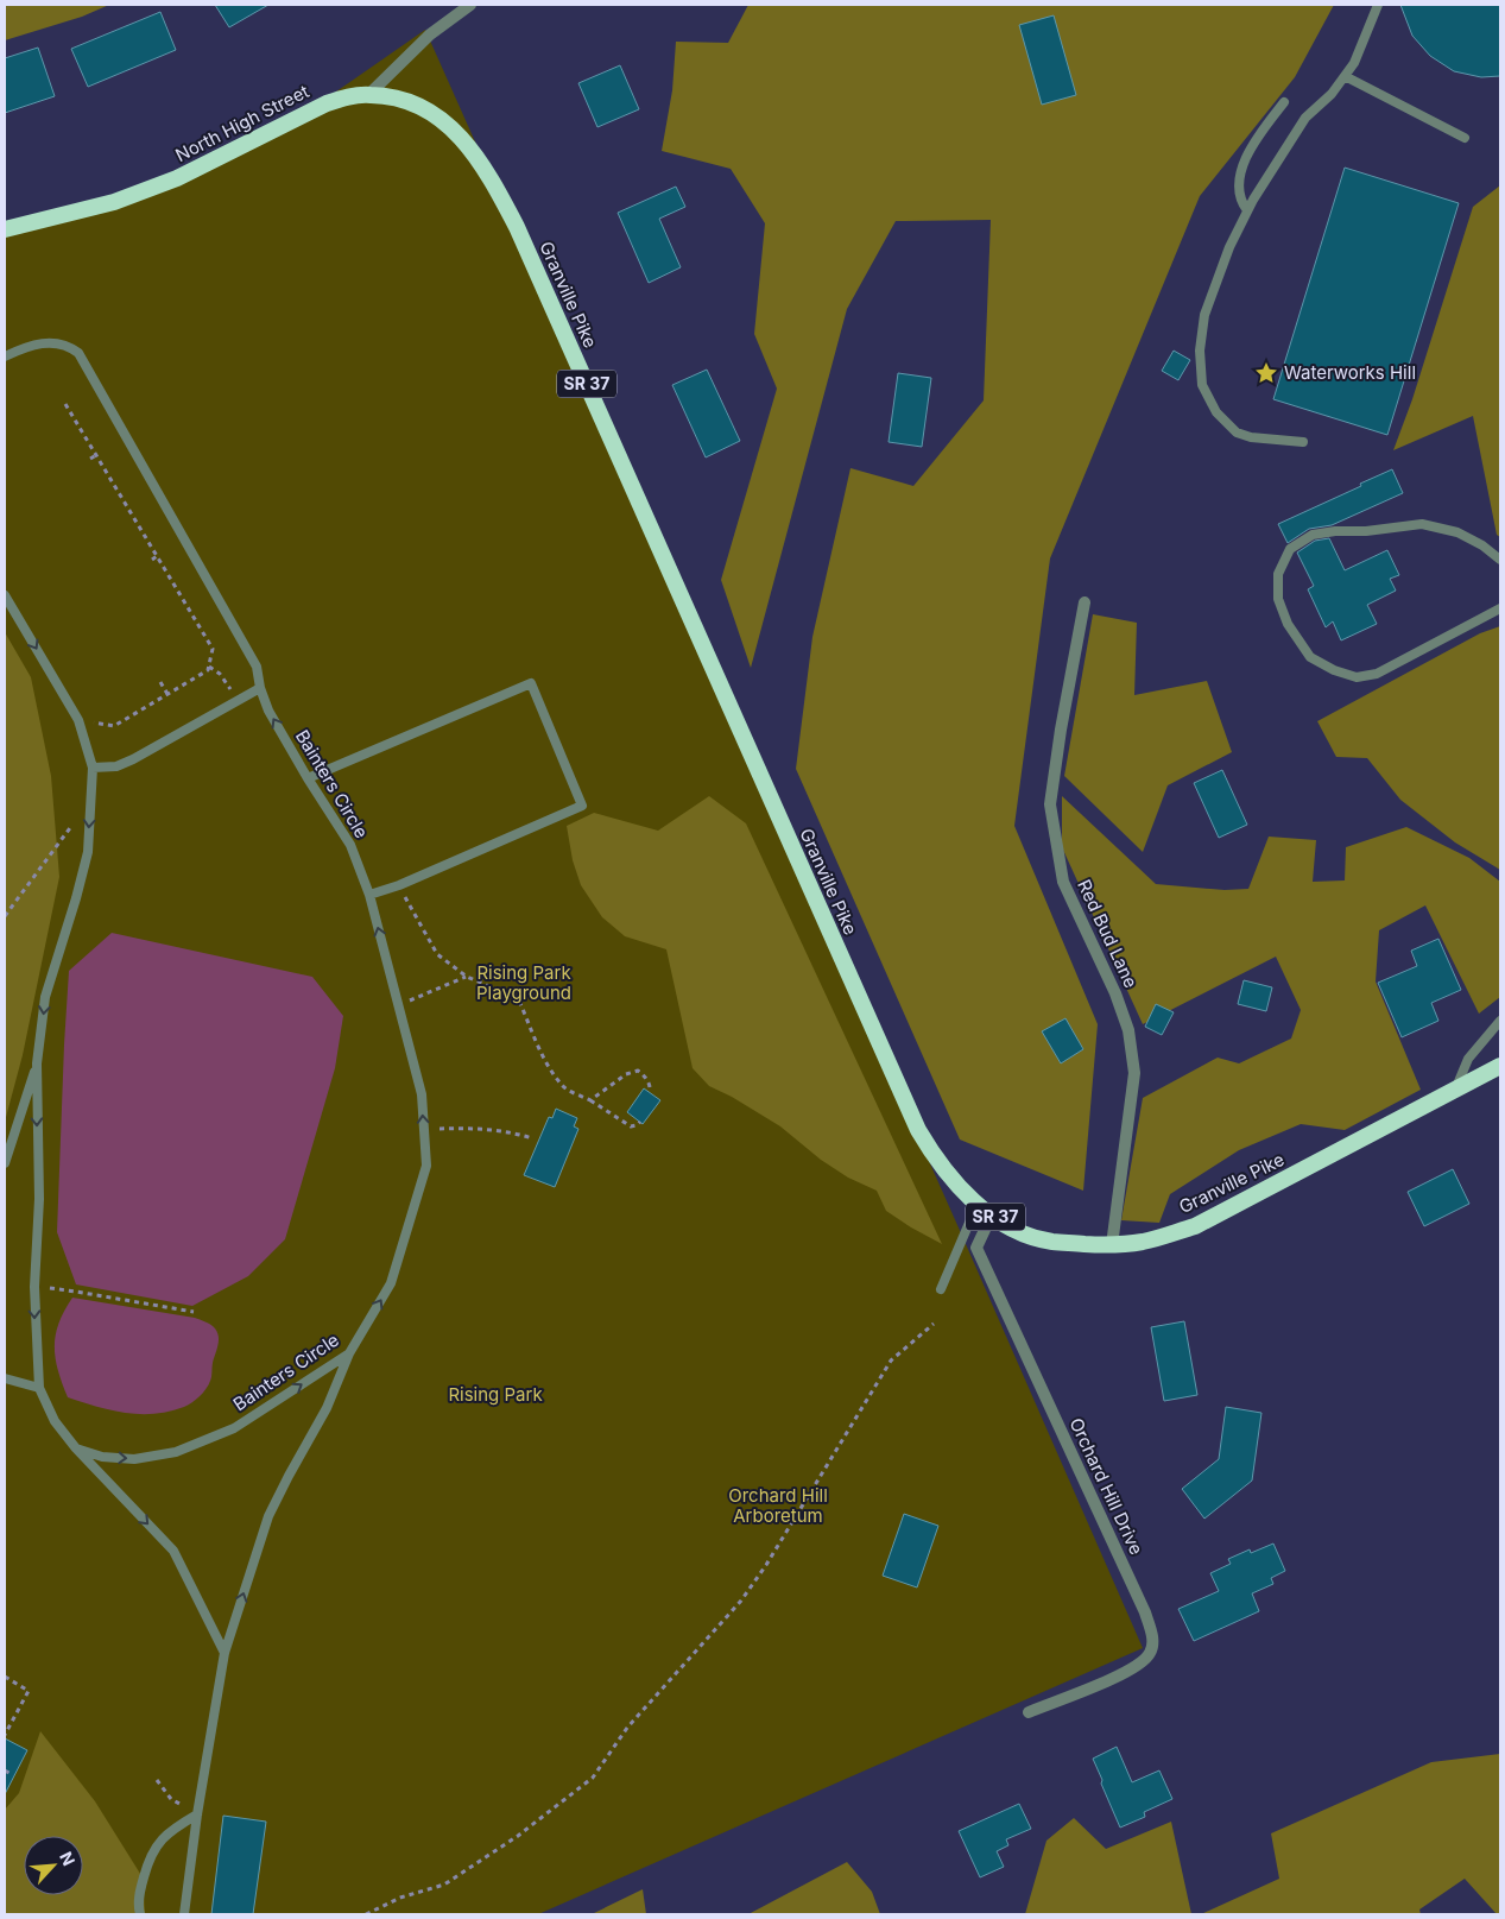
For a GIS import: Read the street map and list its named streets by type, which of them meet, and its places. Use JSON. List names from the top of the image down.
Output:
{
  "streets": {
    "highway": ["North High Street", "Granville Pike", "SR 37"],
    "street": ["Red Bud Lane", "Orchard Hill Drive"],
    "lane": ["Bainters Circle"]
  },
  "crossings": [
    ["North High Street", "Granville Pike"],
    ["Granville Pike", "Red Bud Lane"],
    ["Granville Pike", "Orchard Hill Drive"]
  ],
  "parks": ["Rising Park Playground", "Rising Park", "Orchard Hill Arboretum"],
  "places": {
    "place": ["Waterworks Hill"]
  },
  "north": "top right"
}
